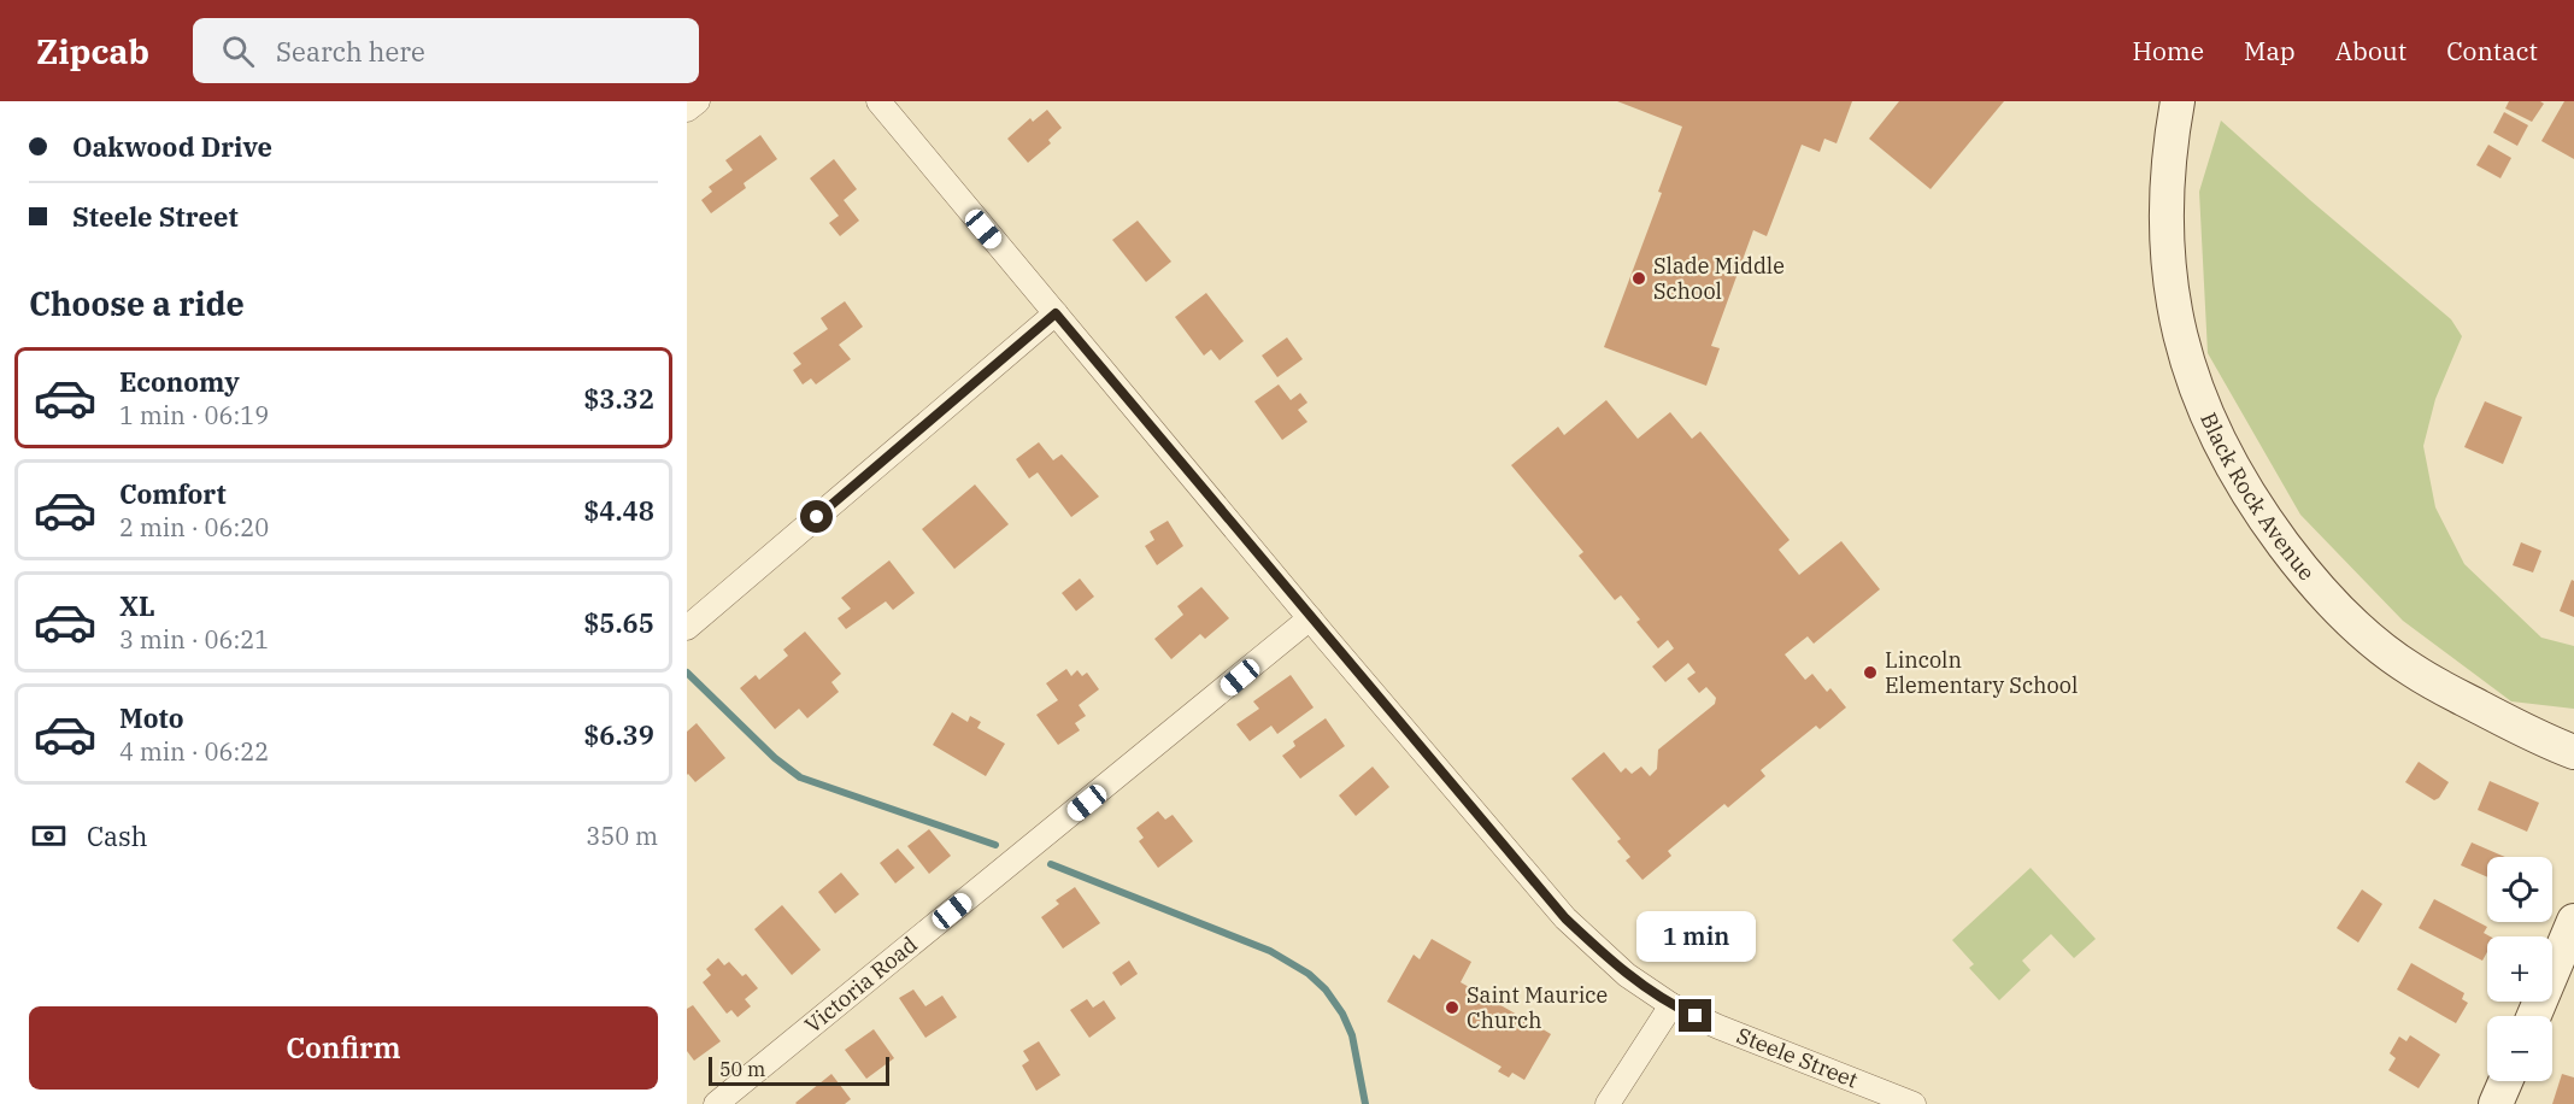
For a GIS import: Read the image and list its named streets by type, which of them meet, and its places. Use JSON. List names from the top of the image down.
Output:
{
  "streets": {
    "street": ["Black Rock Avenue", "Victoria Road", "Steele Street"]
  },
  "crossings": [
    ["Victoria Road", "Steele Street"]
  ],
  "places": ["Slade Middle School", "Lincoln Elementary School", "Saint Maurice Church"],
  "scale_bar": "50 m",
  "page": {
    "header": "Zipcab",
    "search": "Search here",
    "nav": [
      "Home",
      "Map",
      "About",
      "Contact"
    ],
    "banner": ["Oakwood Drive", "Steele Street"],
    "heading": "Choose a ride",
    "list": [
      {
        "name": "Economy",
        "note": "1 min · 06:19",
        "value": "$3.32"
      },
      {
        "name": "Comfort",
        "note": "2 min · 06:20",
        "value": "$4.48"
      },
      {
        "name": "XL",
        "note": "3 min · 06:21",
        "value": "$5.65"
      },
      {
        "name": "Moto",
        "note": "4 min · 06:22",
        "value": "$6.39"
      }
    ],
    "pay": ["Cash", "350 m"],
    "map_buttons": ["+", "−"],
    "bubble": "1 min",
    "buttons": "Confirm",
    "scale": "50 m"
  }
}
